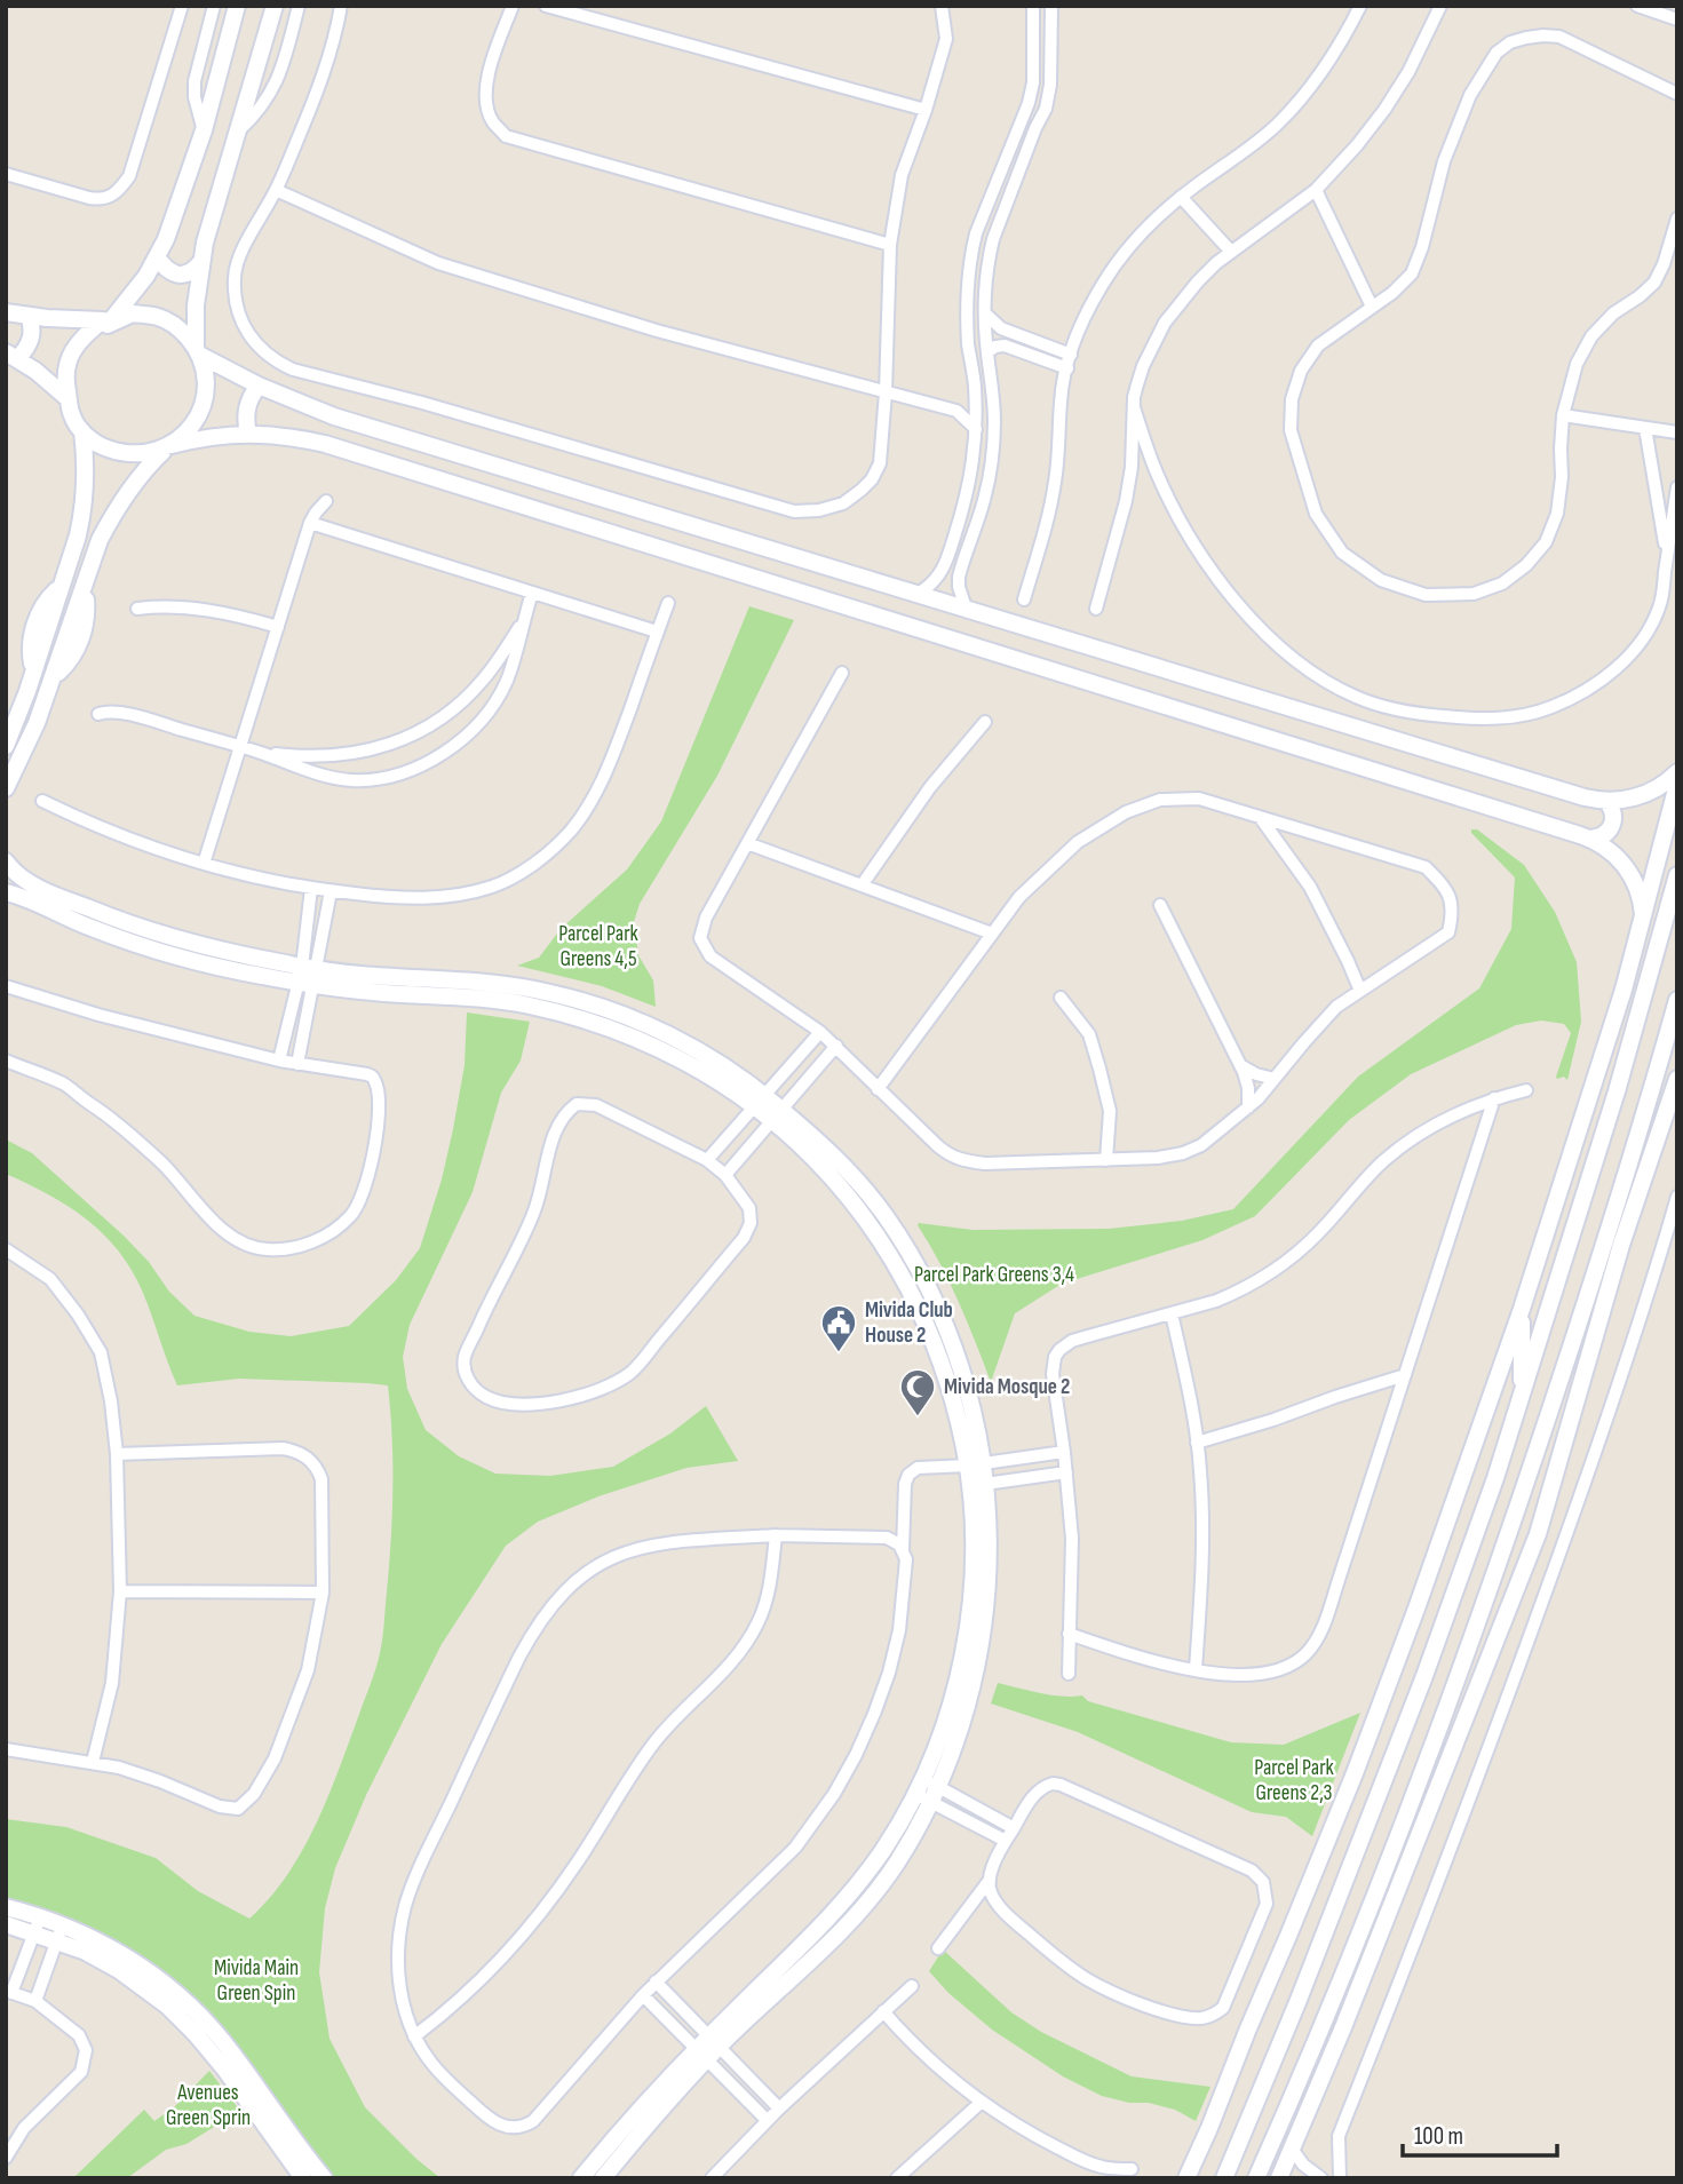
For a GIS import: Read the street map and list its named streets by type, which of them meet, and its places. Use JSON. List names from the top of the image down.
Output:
{
  "parks": [
    "Parcel Park Greens 4,5",
    "Parcel Park Greens 3,4",
    "Parcel Park Greens 2,3",
    "Mivida Main Green Spin",
    "Avenues Green Sprin"
  ],
  "places": {
    "public building": ["Mivida Club House 2"],
    "mosque": ["Mivida Mosque 2"]
  },
  "scale_bar": "100 m"
}
